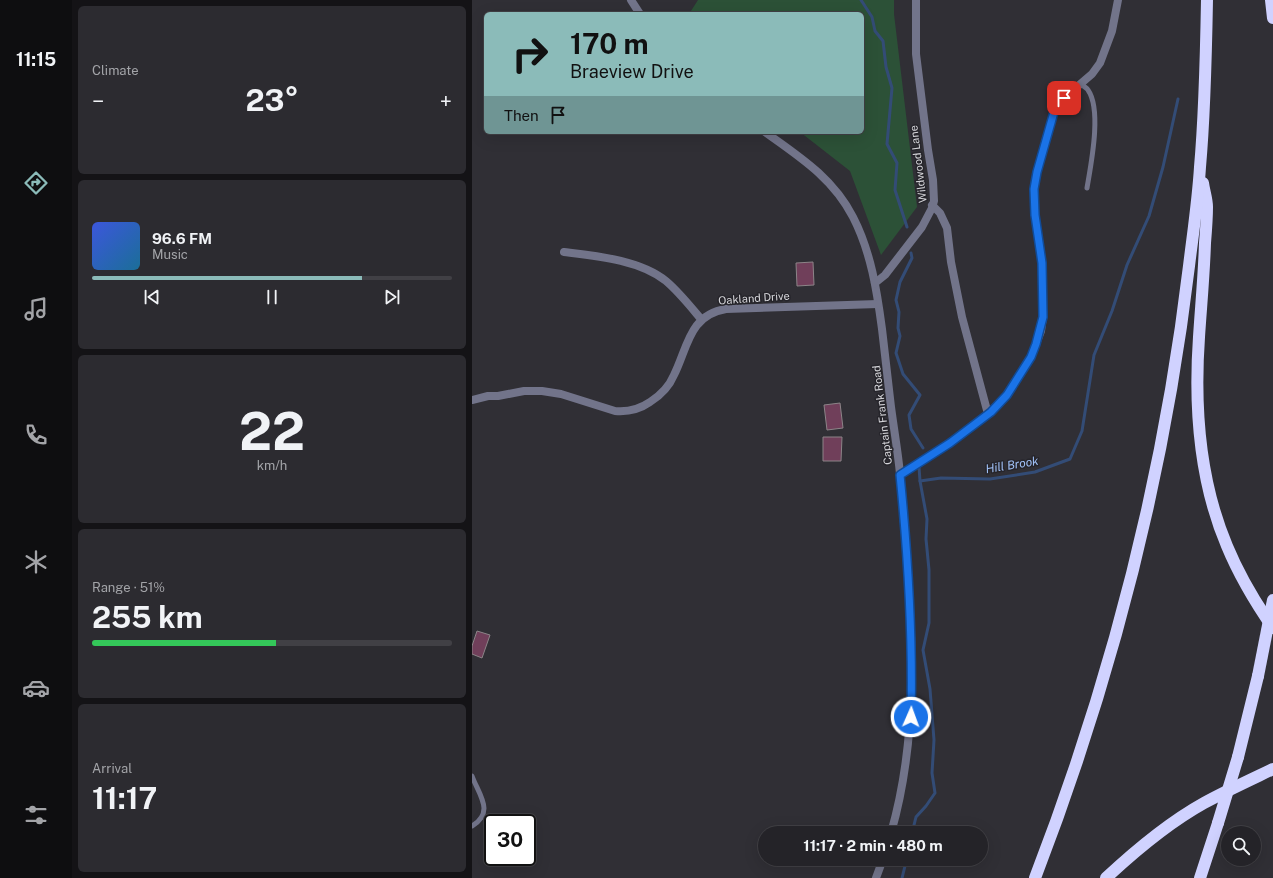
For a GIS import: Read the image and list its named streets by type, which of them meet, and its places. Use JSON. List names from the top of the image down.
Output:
{
  "streets": {
    "street": ["Wildwood Lane", "Oakland Drive", "Captain Frank Road"]
  },
  "crossings": [
    ["Oakland Drive", "Captain Frank Road"]
  ],
  "water": ["Hill Brook"],
  "page": {
    "tabs": "11:15",
    "tile": [
      "Climate",
      ["22", "km/h"],
      ["Range · 51%", "255 km"],
      ["Arrival", "11:17"]
    ],
    "turn": ["170 m", "Braeview Drive"],
    "heat": ["−", "23°", "+"],
    "then": "Then",
    "song": ["96.6 FM", "Music"],
    "limit": "30",
    "trip": "11:17 · 2 min · 480 m"
  }
}
